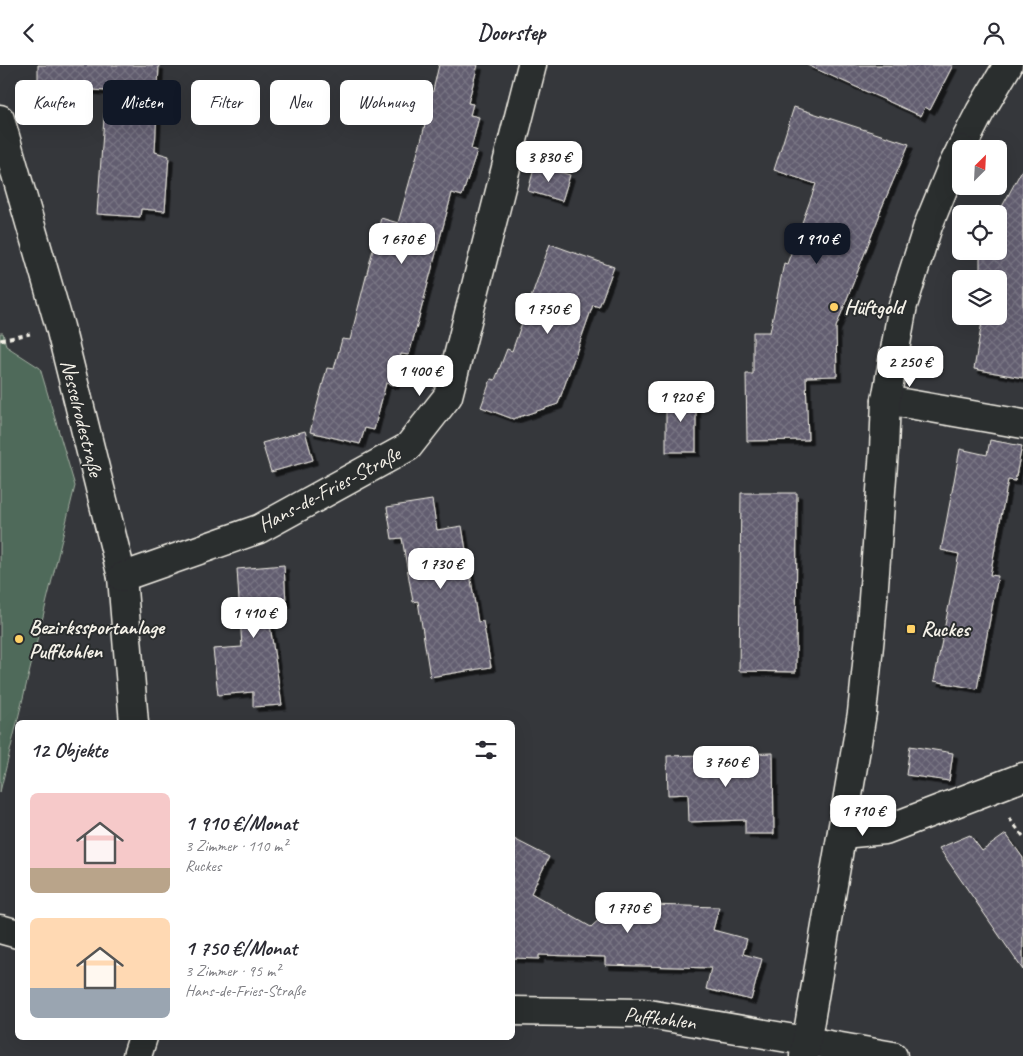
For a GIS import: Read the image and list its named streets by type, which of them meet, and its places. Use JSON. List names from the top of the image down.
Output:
{
  "streets": {
    "street": ["Nesselrodestraße", "Hans-de-Fries-Straße", "Puffkohlen"]
  },
  "crossings": [
    ["Nesselrodestraße", "Hans-de-Fries-Straße"]
  ],
  "places": {
    "other": ["Hüftgold", "Bezirkssportanlage Puffkohlen"],
    "transit": ["Ruckes"]
  },
  "north": "top right",
  "page": {
    "header": "Doorstep",
    "chip": [
      "Kaufen",
      "Mieten",
      "Filter",
      "Neu",
      "Wohnung"
    ],
    "price": [
      "3 830 €",
      "1 670 €",
      "1 910 €",
      "1 750 €",
      "2 250 €",
      "1 400 €",
      "1 920 €",
      "1 730 €",
      "1 410 €",
      "3 760 €",
      "1 710 €",
      "1 770 €"
    ],
    "heading": "12 Objekte",
    "list": [
      {
        "name": "1 910 €/Monat",
        "note": "3 Zimmer · 110 m² · Ruckes"
      },
      {
        "name": "1 750 €/Monat",
        "note": "3 Zimmer · 95 m² · Hans-de-Fries-Straße"
      }
    ]
  }
}
